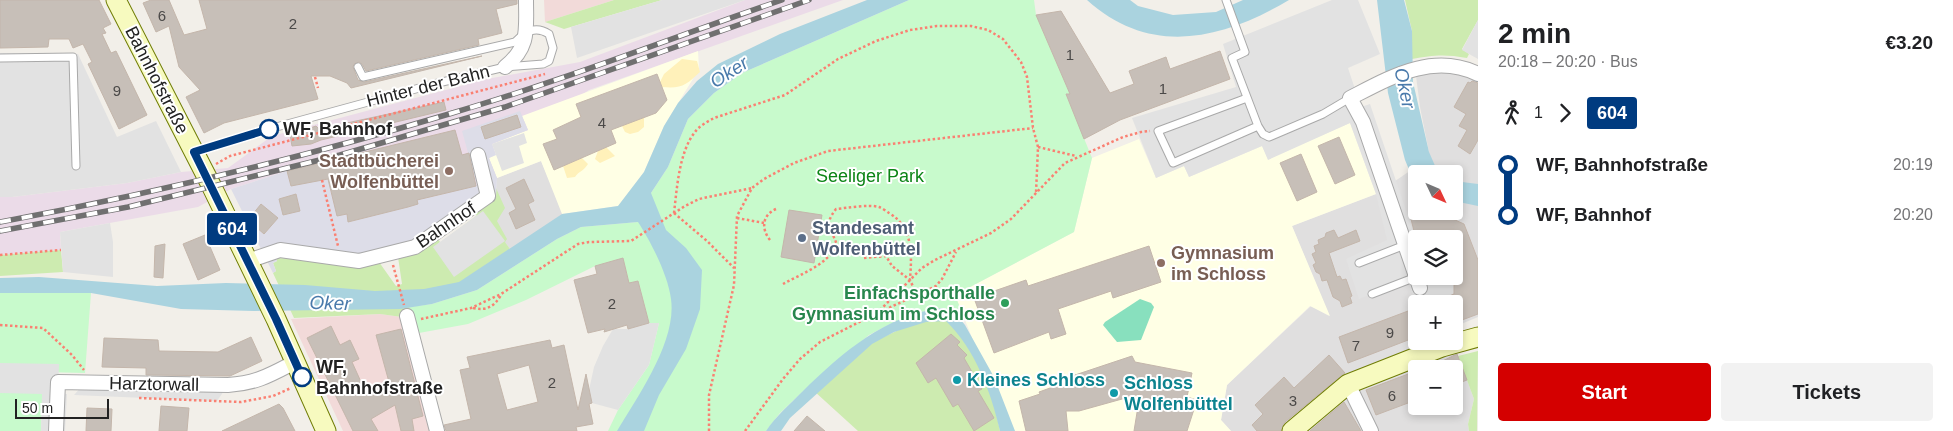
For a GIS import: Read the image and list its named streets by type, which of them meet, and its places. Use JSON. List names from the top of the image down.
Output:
{
  "streets": {
    "street": [
      "Bahnhofstraße",
      "Hinter der Bahn",
      "Bahnhof",
      "Harztorwall"
    ]
  },
  "crossings": [
    ["Bahnhofstraße", "Hinter der Bahn"],
    ["Bahnhofstraße", "Bahnhof"],
    ["Bahnhofstraße", "Harztorwall"]
  ],
  "water": ["Oker"],
  "parks": ["Seeliger Park"],
  "places": [
    "WF, Bahnhof",
    "Stadtbücherei Wolfenbüttel",
    "Standesamt Wolfenbüttel",
    "Gymnasium im Schloss",
    "Einfachsporthalle Gymnasium im Schloss",
    "WF, Bahnhofstraße",
    "Kleines Schloss",
    "Schloss Wolfenbüttel"
  ],
  "lines": ["bus line 604"],
  "house_numbers": [
    "6",
    "2",
    "1",
    "1",
    "9",
    "4",
    "2",
    "9",
    "7",
    "2",
    "6",
    "3"
  ],
  "scale_bar": "50 m",
  "north": "bottom right",
  "page": {
    "on_map": "604",
    "heading": ["2 min", "20:18 – 20:20 · Bus", "€3.20"],
    "legs": ["1", "604"],
    "list": [
      {
        "name": "WF, Bahnhofstraße",
        "value": "20:19"
      },
      {
        "name": "WF, Bahnhof",
        "value": "20:20"
      }
    ],
    "map_buttons": ["+", "−"],
    "buttons": ["Start", "Tickets"],
    "scale": "50 m"
  }
}
